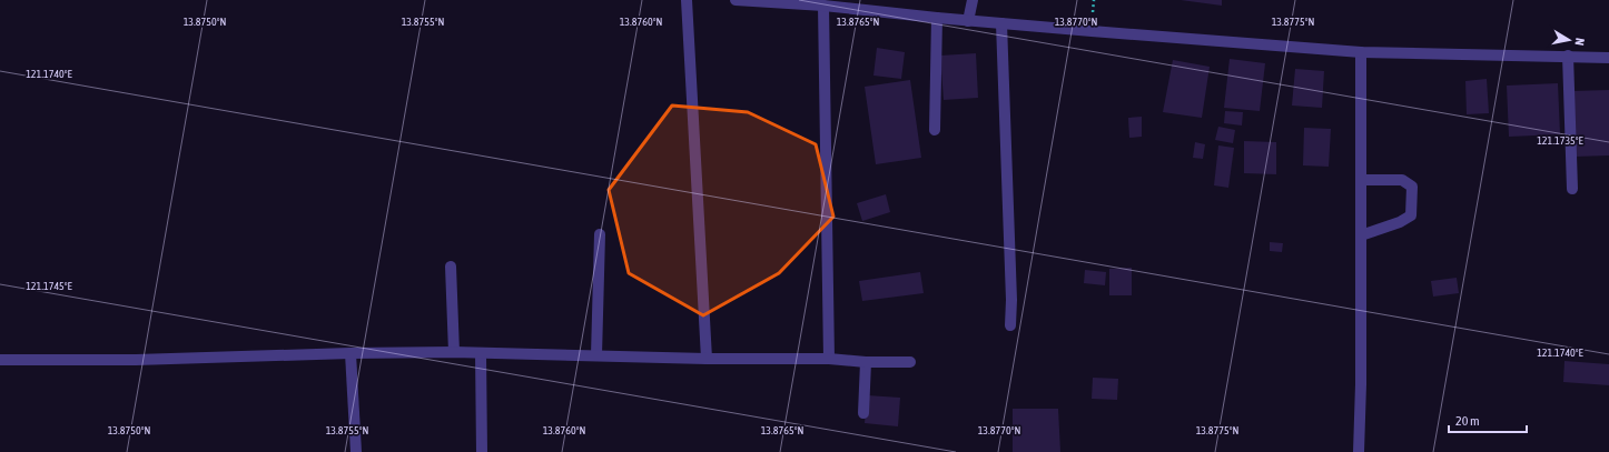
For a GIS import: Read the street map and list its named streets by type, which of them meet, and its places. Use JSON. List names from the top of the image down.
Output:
{
  "scale_bar": "20 m",
  "north": "right",
  "coordinates": [
    "13.8750°N",
    "13.8755°N",
    "13.8760°N",
    "13.8765°N",
    "13.8770°N",
    "13.8775°N",
    "121.1740°E",
    "121.1735°E",
    "121.1745°E"
  ]
}
